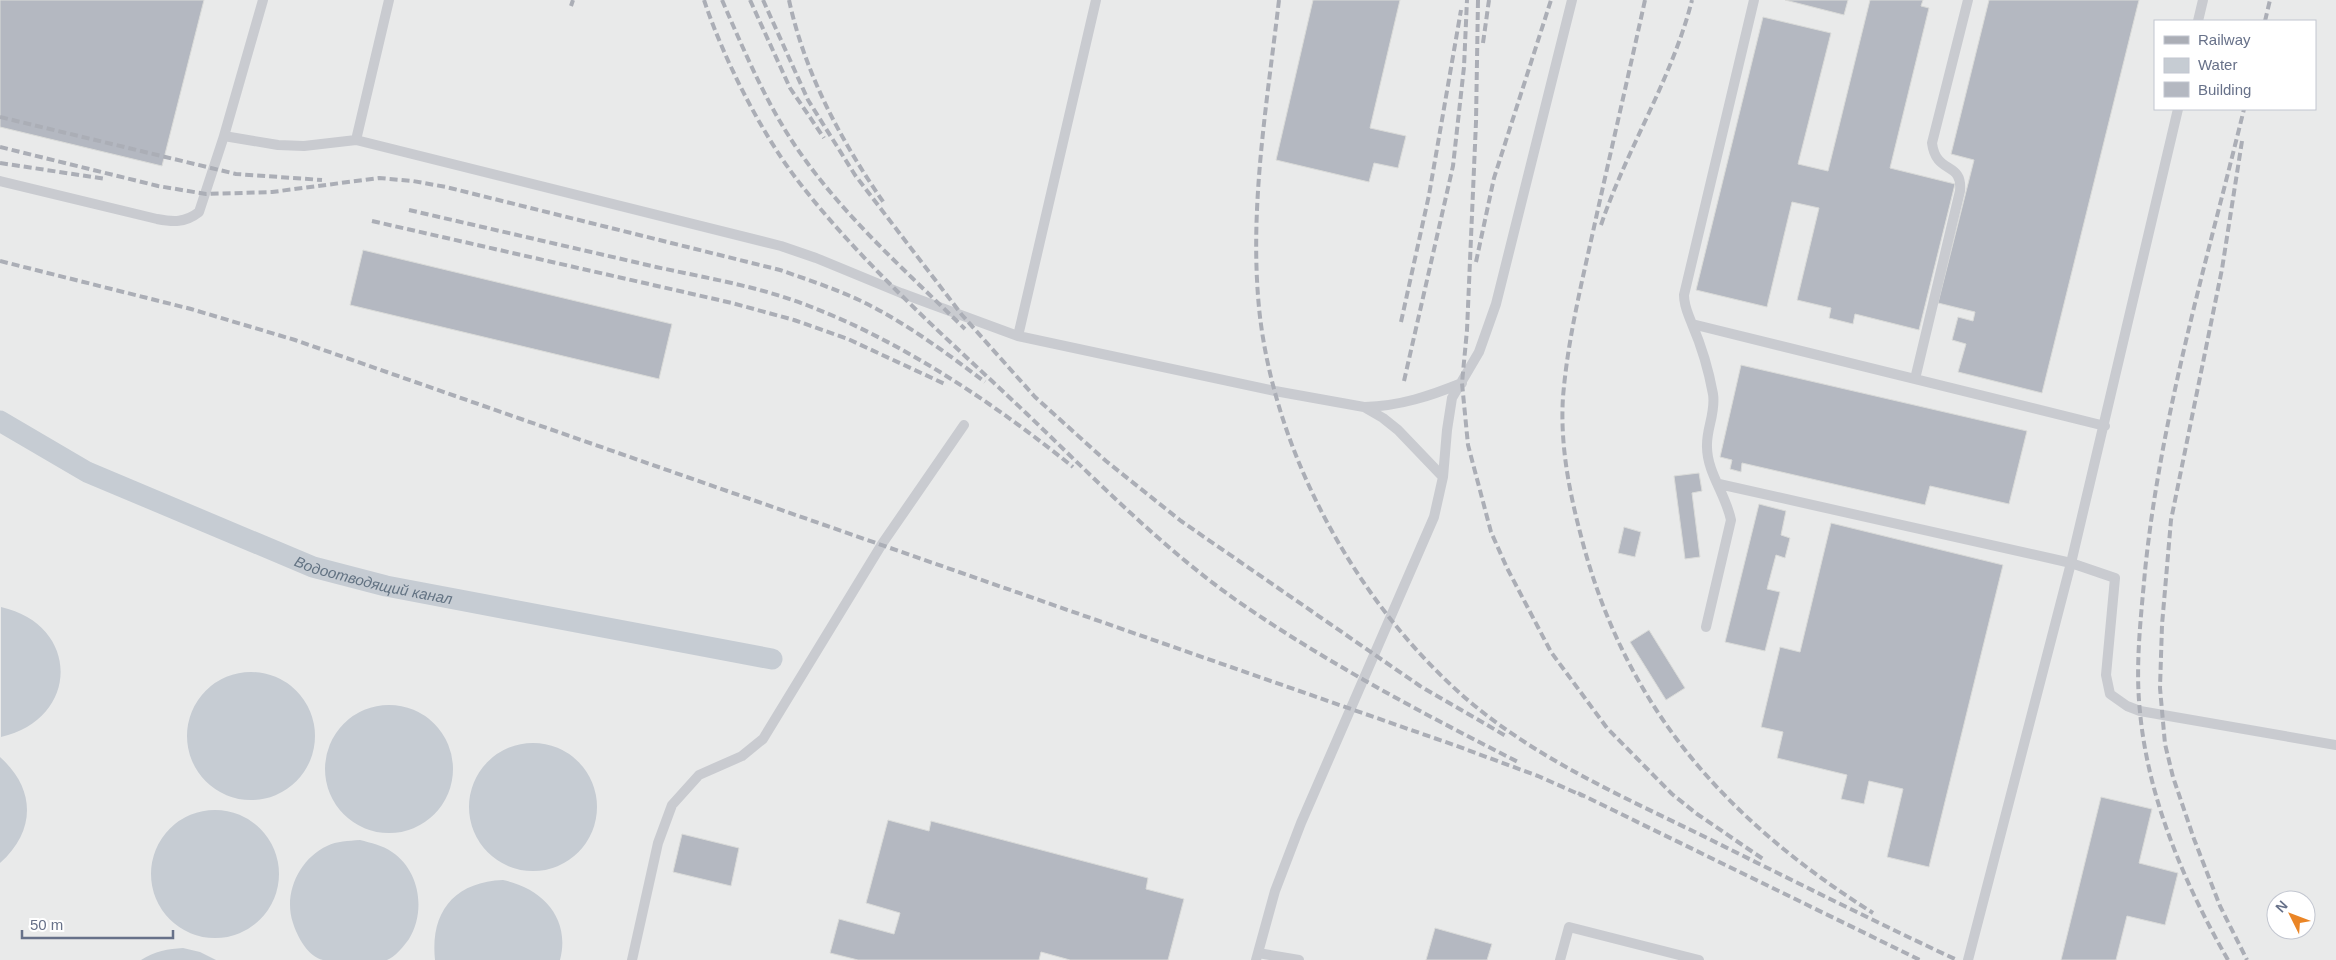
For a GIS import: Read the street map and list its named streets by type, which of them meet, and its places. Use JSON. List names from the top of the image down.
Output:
{
  "water": ["Водоотводящий канал"],
  "legend": ["Railway", "Water", "Building"],
  "scale_bar": "50 m",
  "north": "top left"
}
